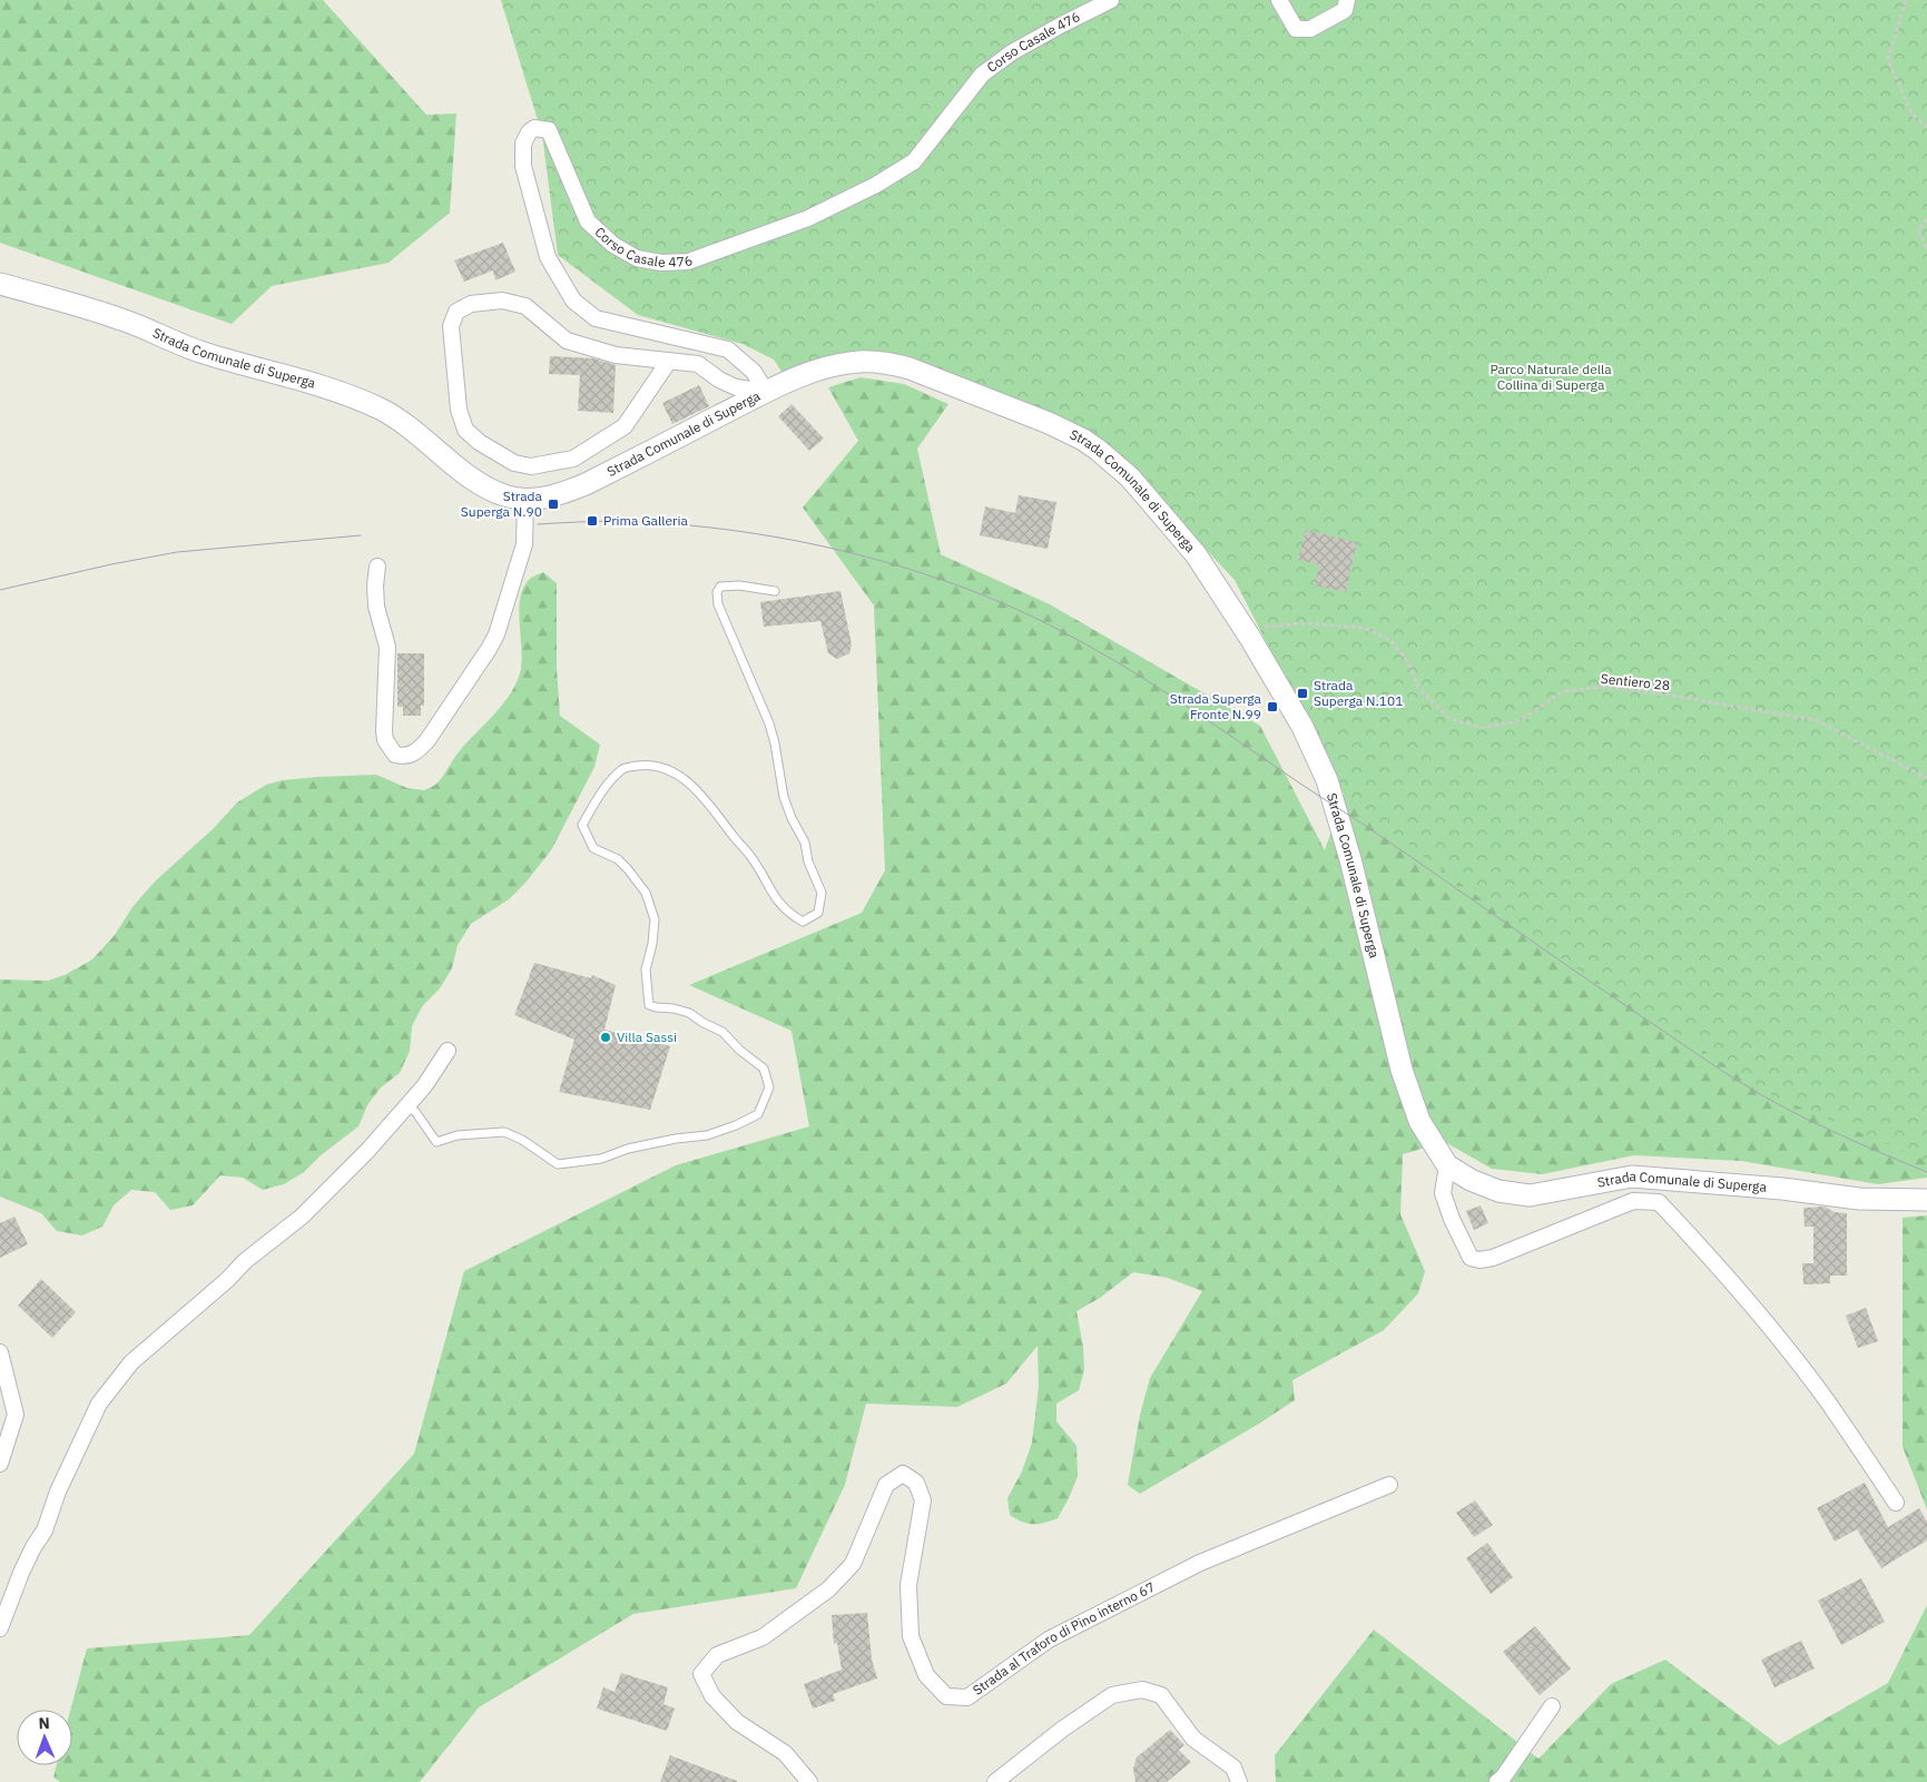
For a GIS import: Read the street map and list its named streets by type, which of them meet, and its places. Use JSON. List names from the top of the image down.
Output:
{
  "streets": {
    "street": ["Corso Casale 476", "Strada Comunale di Superga", "Strada al Traforo di Pino interno 67"],
    "path": ["Sentiero 28"]
  },
  "crossings": [
    ["Corso Casale 476", "Strada Comunale di Superga"],
    ["Strada Comunale di Superga", "Sentiero 28"]
  ],
  "parks": ["Parco Naturale della Collina di Superga"],
  "places": {
    "transit": [
      "Strada Superga N.90",
      "Prima Galleria",
      "Strada Superga N.101",
      "Strada Superga Fronte N.99"
    ],
    "other": ["Villa Sassi"]
  },
  "north": "top"
}
